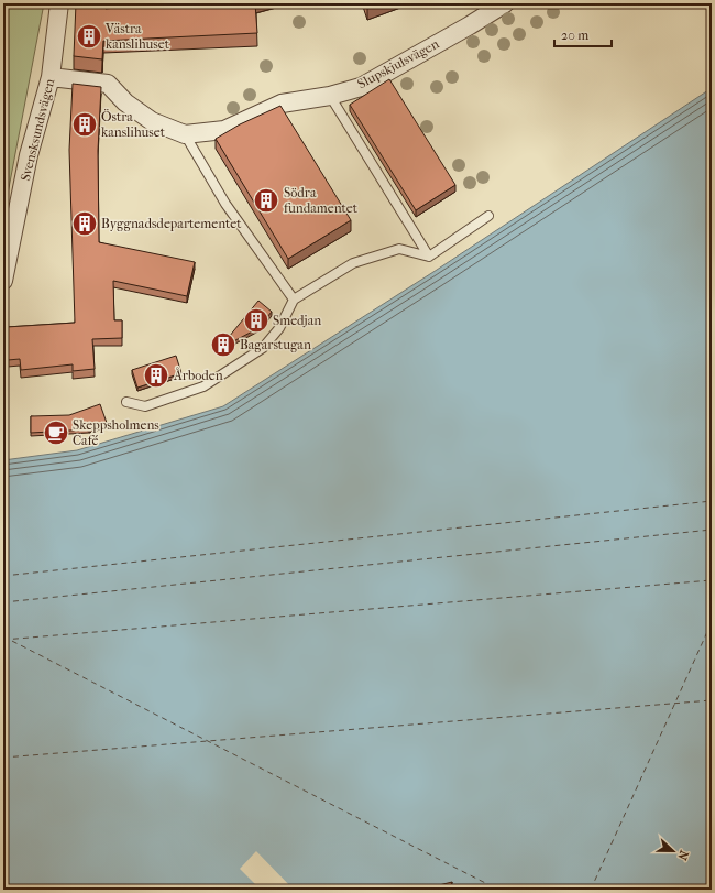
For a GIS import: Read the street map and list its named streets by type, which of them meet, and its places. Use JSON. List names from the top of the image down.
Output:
{
  "streets": {
    "street": ["Slupskjulsvägen", "Svensksundsvägen"]
  },
  "crossings": [
    ["Slupskjulsvägen", "Svensksundsvägen"]
  ],
  "places": {
    "building": [
      "Västra kanslihuset",
      "Östra kanslihuset",
      "Södra fundamentet",
      "Byggnadsdepartementet",
      "Smedjan",
      "Bagarstugan",
      "Årboden"
    ],
    "cafe": ["Skeppsholmens Café"]
  },
  "scale_bar": "20 m",
  "north": "right"
}
